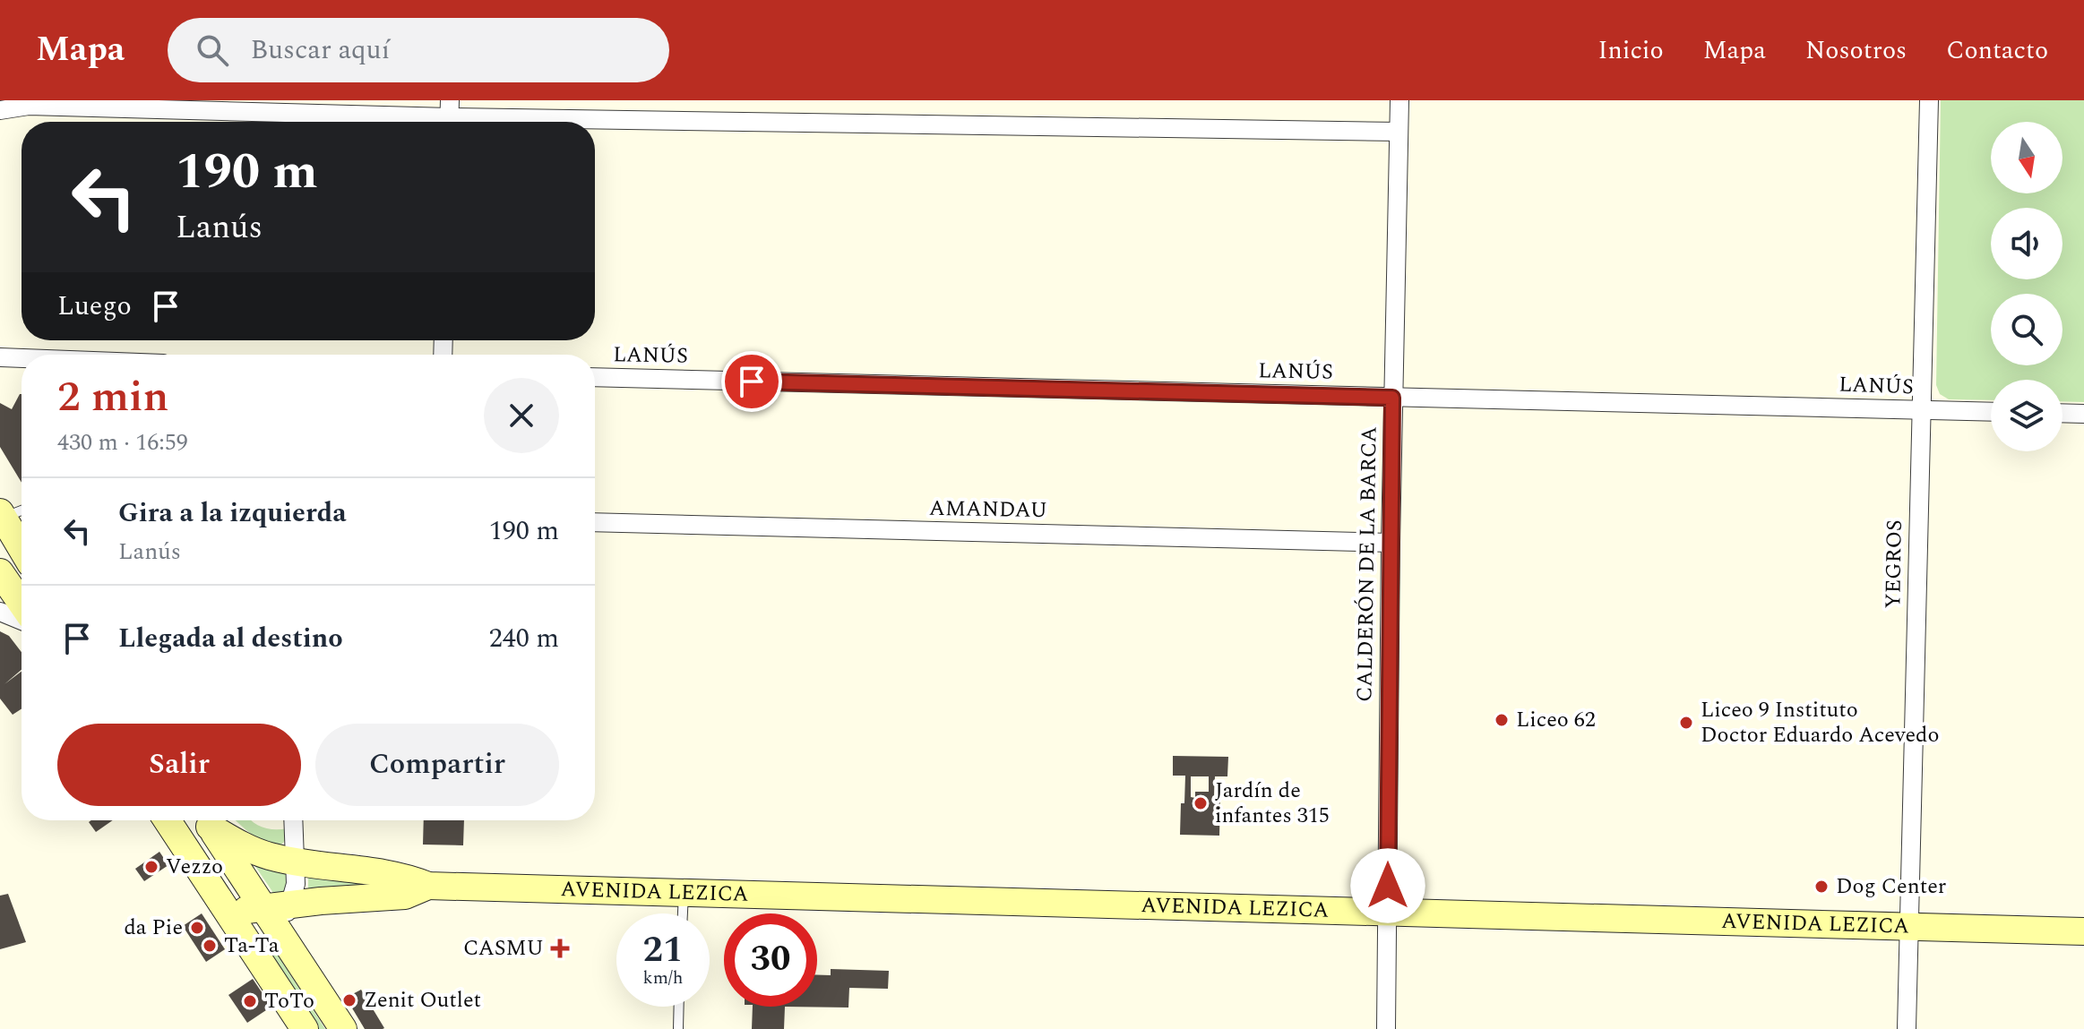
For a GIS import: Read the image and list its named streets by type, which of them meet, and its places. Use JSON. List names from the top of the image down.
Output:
{
  "streets": {
    "street": [
      "LANÚS",
      "AMANDAU",
      "CALDERÓN DE LA BARCA",
      "YEGROS",
      "AVENIDA LEZICA"
    ]
  },
  "crossings": [
    ["LANÚS", "CALDERÓN DE LA BARCA"],
    ["LANÚS", "YEGROS"],
    ["AMANDAU", "CALDERÓN DE LA BARCA"],
    ["CALDERÓN DE LA BARCA", "AVENIDA LEZICA"],
    ["YEGROS", "AVENIDA LEZICA"]
  ],
  "places": {
    "other": [
      "Liceo 62",
      "Liceo 9 Instituto Doctor Eduardo Acevedo",
      "Jardín de infantes 315",
      "Vezzo",
      "Dog Center",
      "da Pie",
      "Ta-Ta",
      "Zenit Outlet",
      "ToTo"
    ],
    "health": ["CASMU"]
  },
  "north": "bottom",
  "page": {
    "header": "Mapa",
    "search": "Buscar aquí",
    "nav": [
      "Inicio",
      "Mapa",
      "Nosotros",
      "Contacto"
    ],
    "turn": ["190 m", "Lanús"],
    "then": "Luego",
    "heading": ["2 min", "430 m · 16:59"],
    "list": [
      {
        "name": "Gira a la izquierda",
        "note": "Lanús",
        "value": "190 m"
      },
      {
        "name": "Llegada al destino",
        "value": "240 m"
      }
    ],
    "buttons": ["Salir", "Compartir"],
    "speed": "21 km/h",
    "limit": "30"
  }
}
